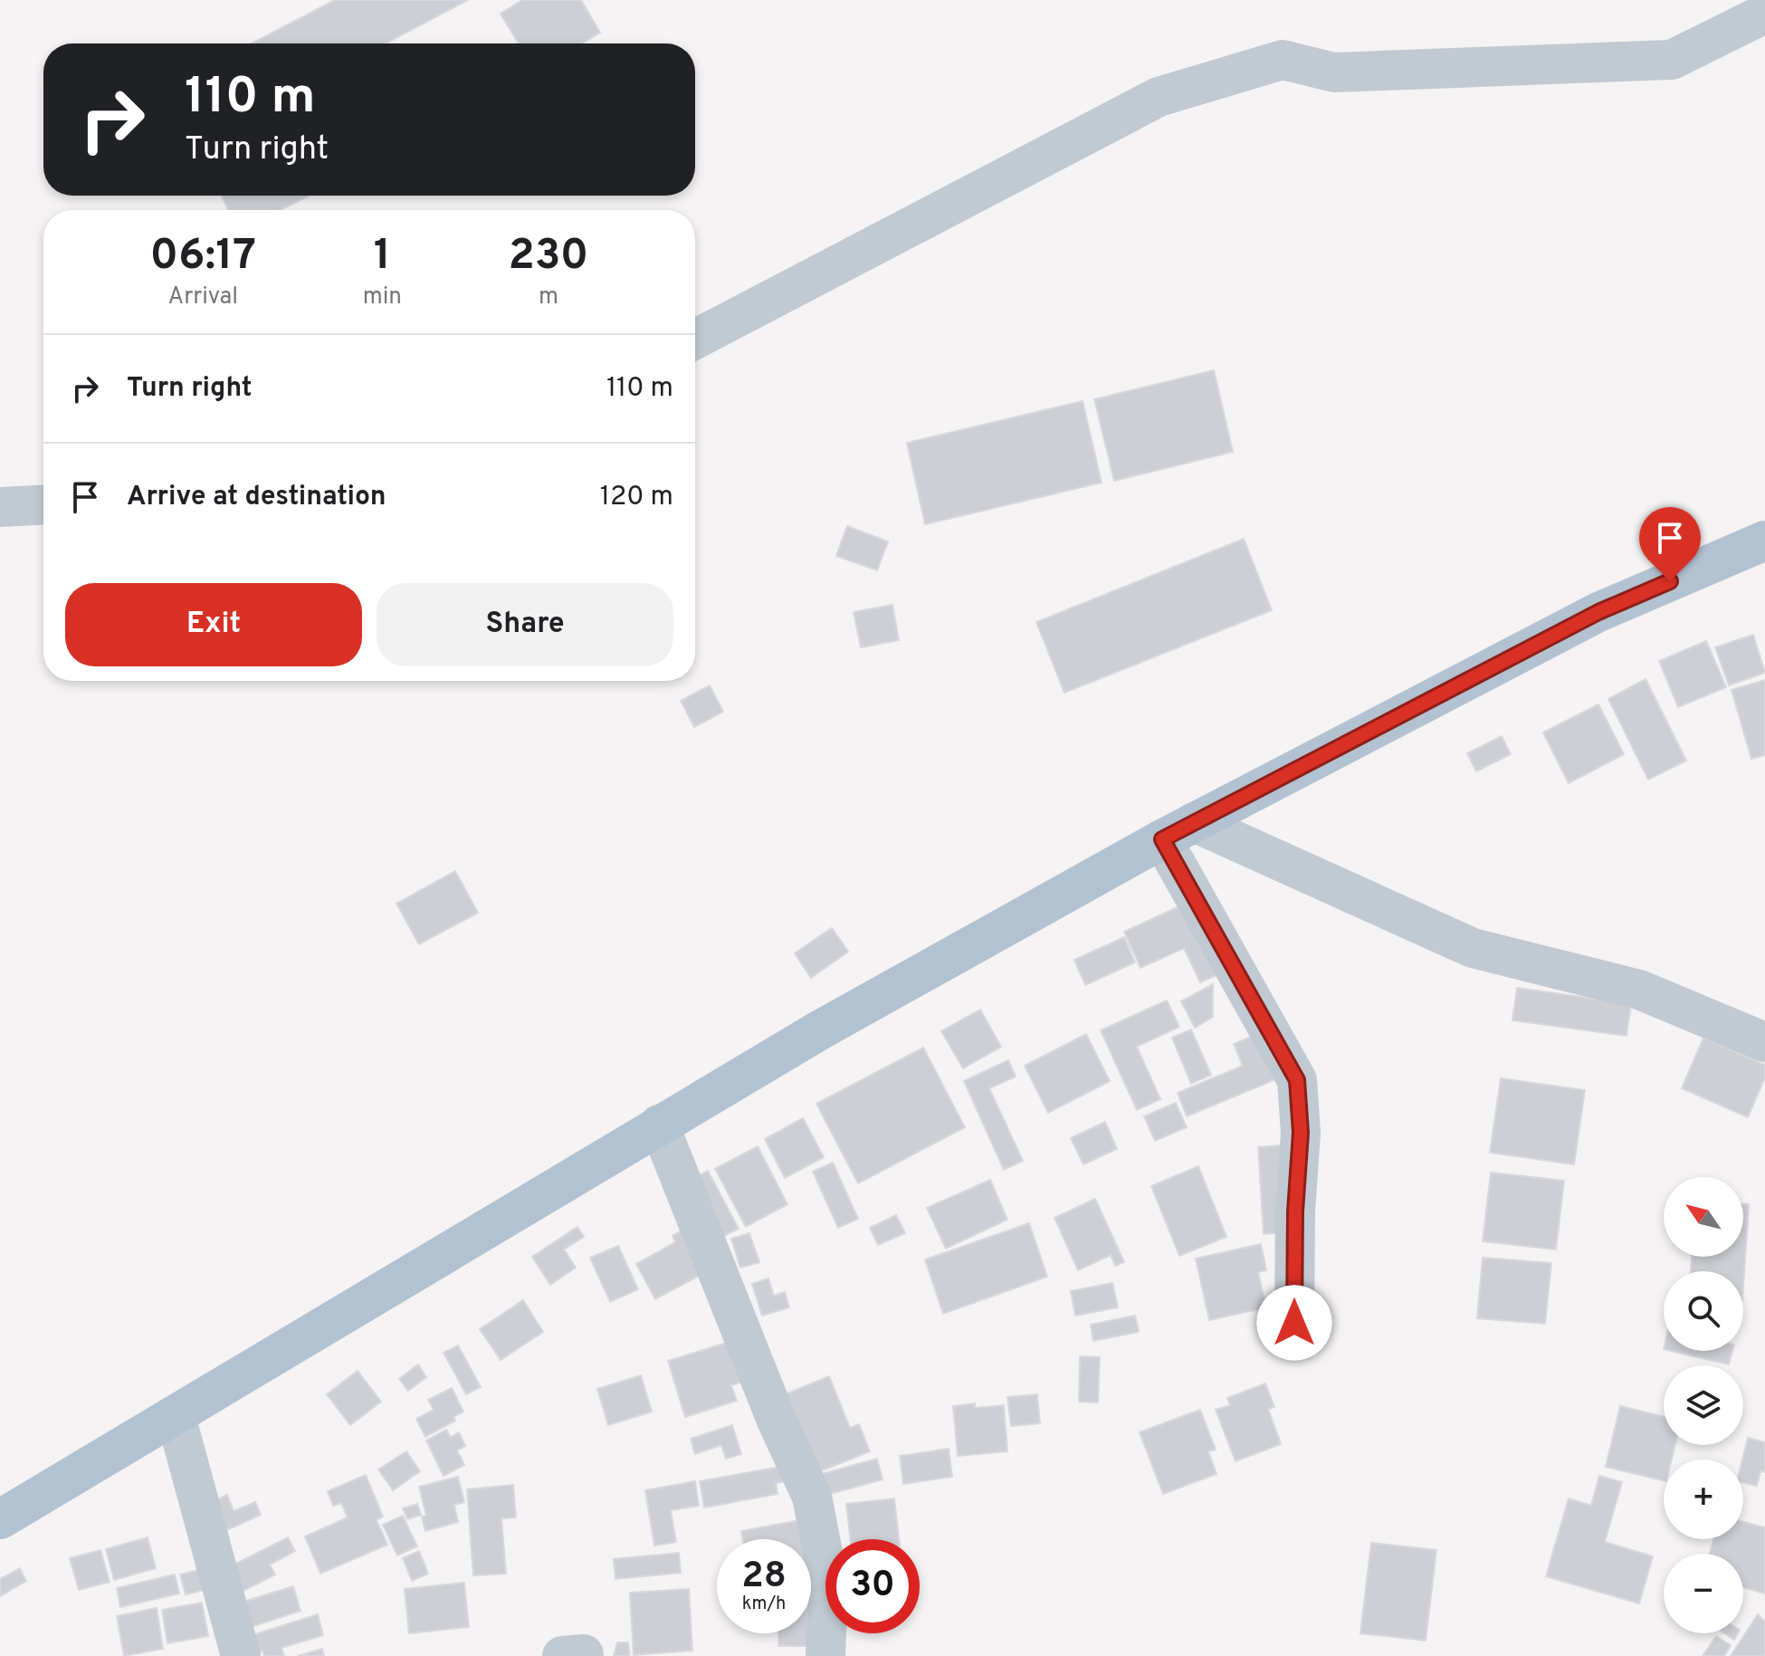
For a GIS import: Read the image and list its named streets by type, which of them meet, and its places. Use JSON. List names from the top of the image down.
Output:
{
  "north": "top left",
  "page": {
    "turn": ["110 m", "Turn right"],
    "eta": [
      "06:17",
      "Arrival",
      "1",
      "min",
      "230",
      "m"
    ],
    "list": [
      {
        "name": "Turn right",
        "value": "110 m"
      },
      {
        "name": "Arrive at destination",
        "value": "120 m"
      }
    ],
    "buttons": ["Exit", "Share"],
    "map_buttons": ["+", "−"],
    "speed": "28 km/h",
    "limit": "30"
  }
}
